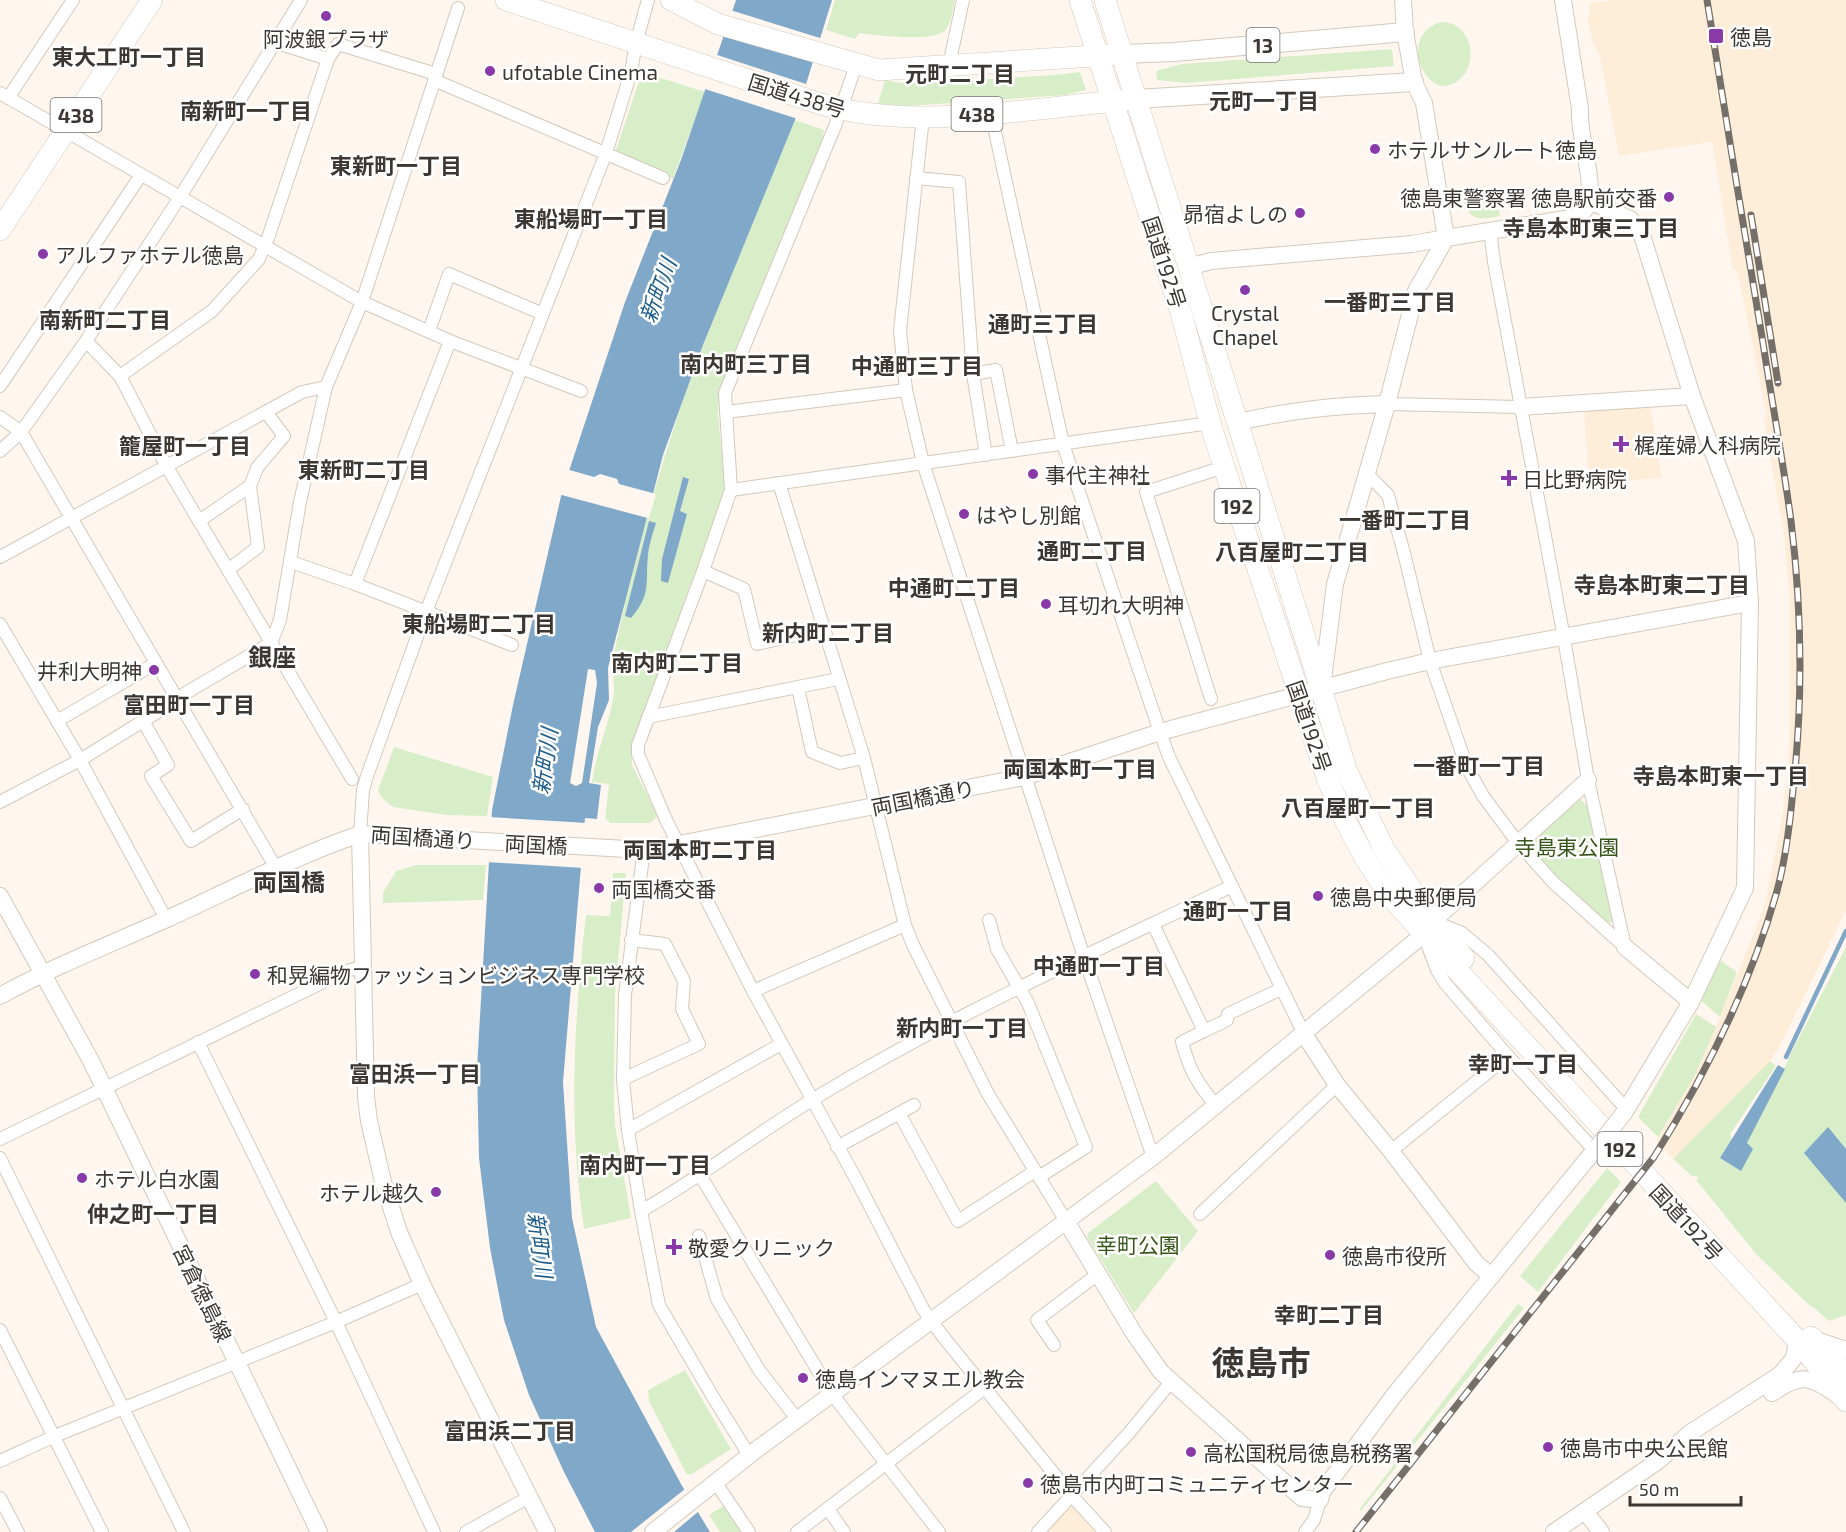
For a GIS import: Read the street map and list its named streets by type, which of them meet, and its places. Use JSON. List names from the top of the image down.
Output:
{
  "streets": {
    "highway": [
      "国道438号",
      "438",
      "国道192号",
      "192"
    ],
    "main road": ["13"],
    "street": ["両国橋通り", "両国橋", "宮倉徳島線"]
  },
  "crossings": [
    ["13", "国道438号"],
    ["13", "国道192号"],
    ["国道438号", "国道192号"],
    ["国道192号", "両国橋通り"],
    ["両国橋通り", "両国橋"]
  ],
  "districts": [
    "東大工町一丁目",
    "元町二丁目",
    "元町一丁目",
    "南新町一丁目",
    "東新町一丁目",
    "東船場町一丁目",
    "寺島本町東三丁目",
    "一番町三丁目",
    "南新町二丁目",
    "通町三丁目",
    "南内町三丁目",
    "中通町三丁目",
    "籠屋町一丁目",
    "東新町二丁目",
    "一番町二丁目",
    "通町二丁目",
    "八百屋町二丁目",
    "寺島本町東二丁目",
    "中通町二丁目",
    "東船場町二丁目",
    "新内町二丁目",
    "銀座",
    "南内町二丁目",
    "富田町一丁目",
    "一番町一丁目",
    "両国本町一丁目",
    "寺島本町東一丁目",
    "八百屋町一丁目",
    "両国本町二丁目",
    "両国橋",
    "通町一丁目",
    "中通町一丁目",
    "新内町一丁目",
    "幸町一丁目",
    "富田浜一丁目",
    "南内町一丁目",
    "仲之町一丁目",
    "幸町二丁目",
    "徳島市",
    "富田浜二丁目"
  ],
  "water": ["新町川"],
  "parks": ["寺島東公園", "幸町公園"],
  "places": {
    "other": [
      "阿波銀プラザ",
      "ufotable Cinema",
      "ホテルサンルート徳島",
      "徳島東警察署 徳島駅前交番",
      "昴宿よしの",
      "アルファホテル徳島",
      "Crystal Chapel",
      "事代主神社",
      "はやし別館",
      "耳切れ大明神",
      "井利大明神",
      "両国橋交番",
      "徳島中央郵便局",
      "和晃編物ファッションビジネス専門学校",
      "ホテル白水園",
      "ホテル越久",
      "徳島市役所",
      "徳島インマヌエル教会",
      "徳島市中央公民館",
      "高松国税局徳島税務署",
      "徳島市内町コミュニティセンター"
    ],
    "transit": ["徳島"],
    "health": ["梶産婦人科病院", "日比野病院", "敬愛クリニック"]
  },
  "scale_bar": "50 m"
}
